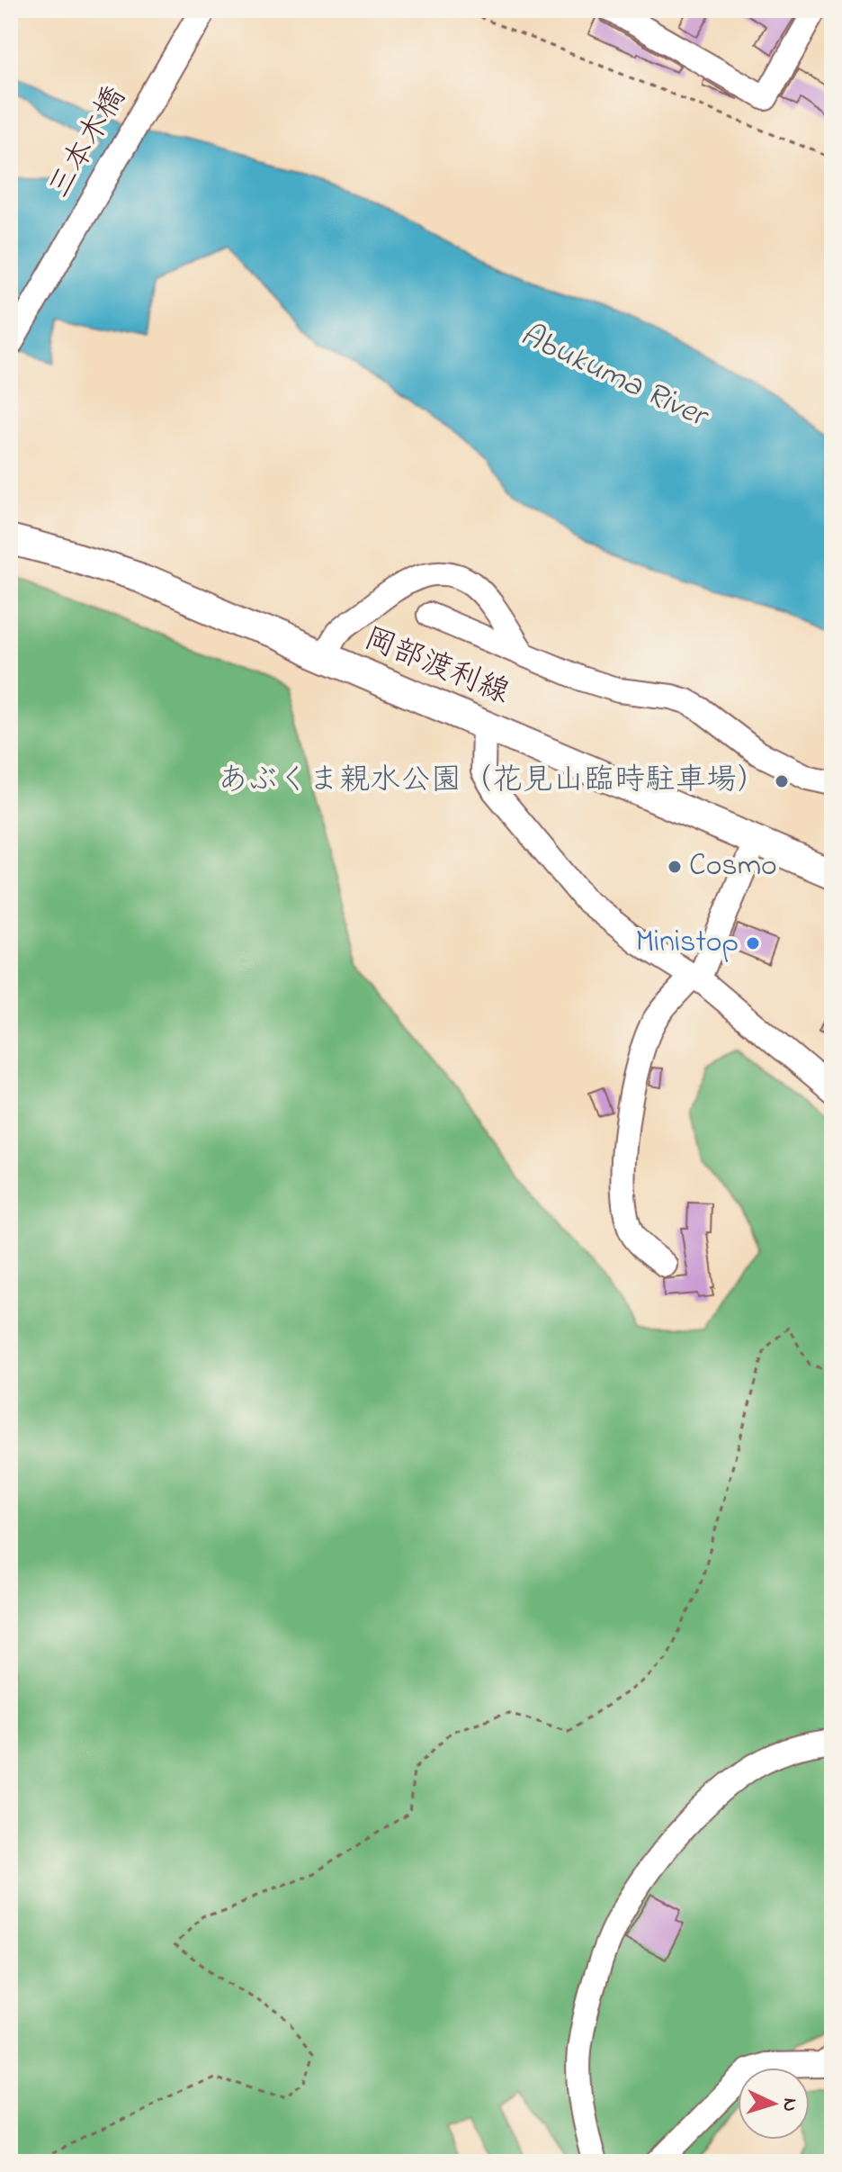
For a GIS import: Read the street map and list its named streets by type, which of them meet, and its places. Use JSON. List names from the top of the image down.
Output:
{
  "streets": {
    "main road": ["岡部渡利線"],
    "street": ["三本木橋"]
  },
  "water": ["Abukuma River"],
  "places": ["あぶくま親水公園（花見山臨時駐車場）", "Cosmo", "Ministop"],
  "north": "right"
}
